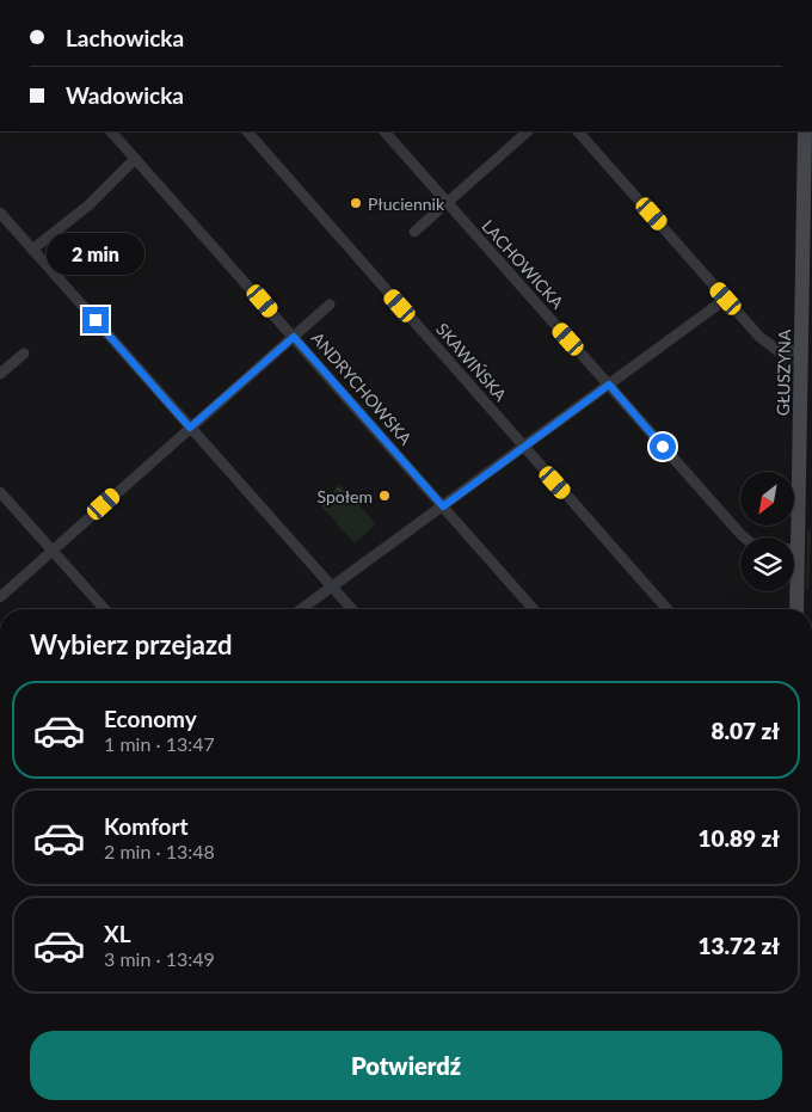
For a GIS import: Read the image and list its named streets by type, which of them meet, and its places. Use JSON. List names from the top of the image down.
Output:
{
  "streets": {
    "street": [
      "LACHOWICKA",
      "SKAWIŃSKA",
      "GŁUSZYNA",
      "ANDRYCHOWSKA"
    ]
  },
  "places": ["Płuciennik", "Społem"],
  "north": "bottom left",
  "page": {
    "banner": ["Lachowicka", "Wadowicka"],
    "bubble": "2 min",
    "heading": "Wybierz przejazd",
    "list": [
      {
        "name": "Economy",
        "note": "1 min · 13:47",
        "value": "8.07 zł"
      },
      {
        "name": "Komfort",
        "note": "2 min · 13:48",
        "value": "10.89 zł"
      },
      {
        "name": "XL",
        "note": "3 min · 13:49",
        "value": "13.72 zł"
      }
    ],
    "buttons": "Potwierdź"
  }
}
